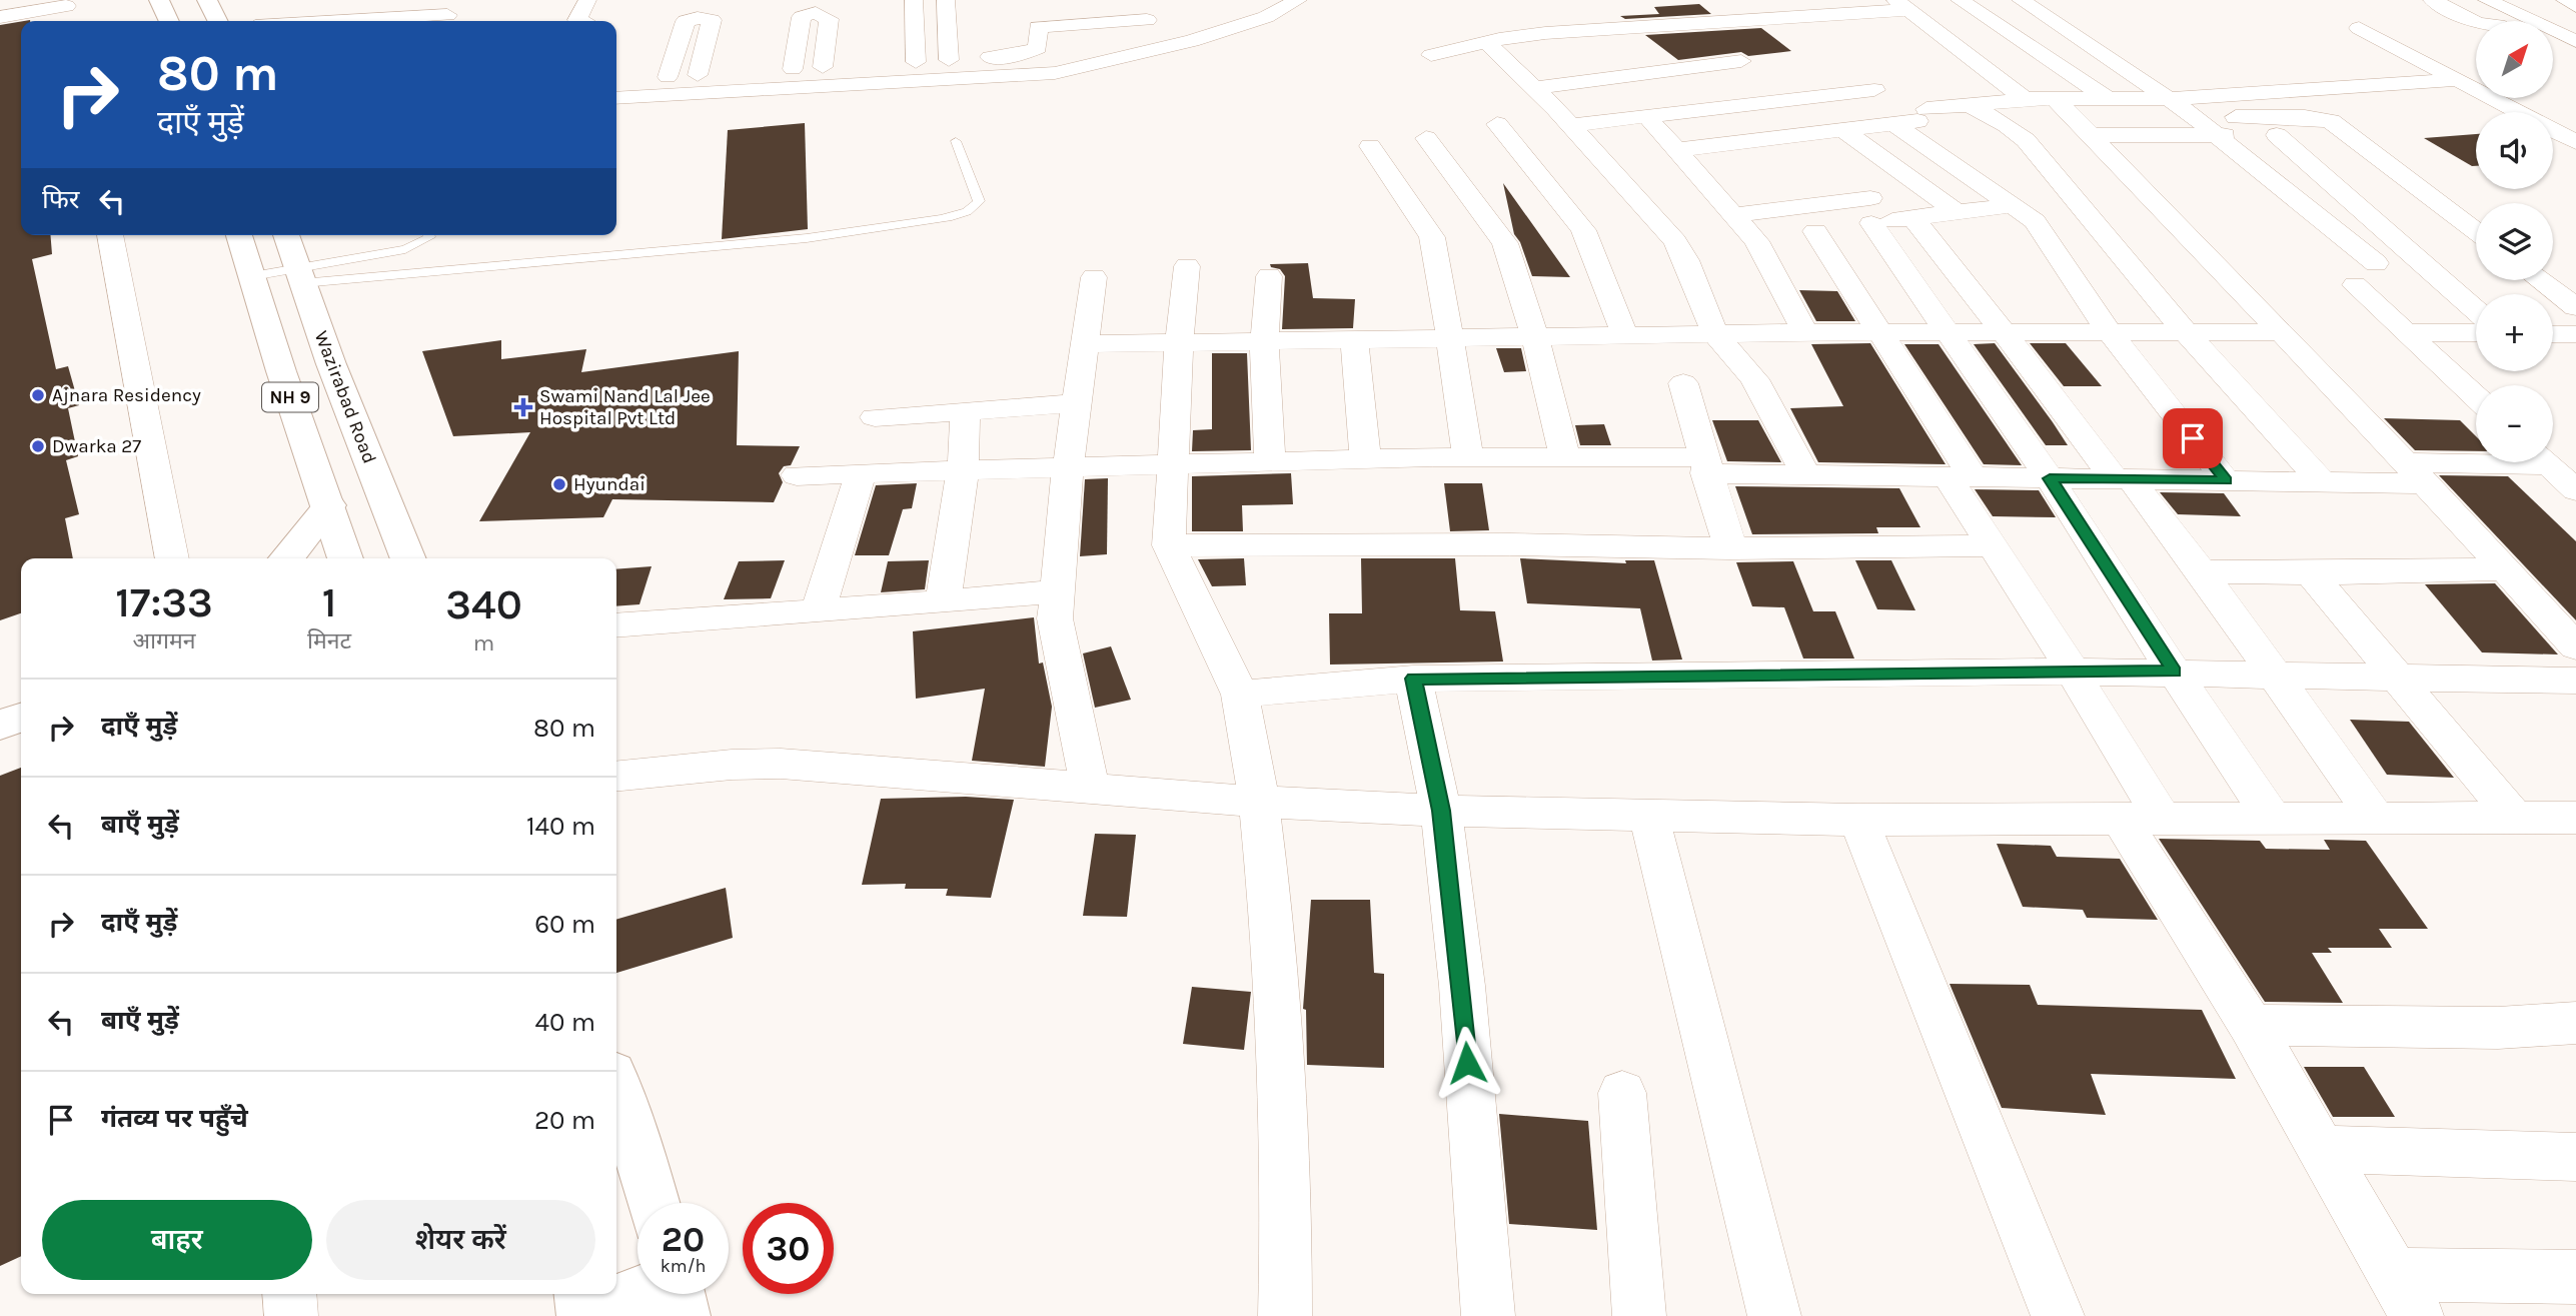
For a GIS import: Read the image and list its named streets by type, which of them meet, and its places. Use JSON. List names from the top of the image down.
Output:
{
  "streets": {
    "main road": ["NH 9", "Wazirabad Road"]
  },
  "places": {
    "other": ["Ajnara Residency", "Dwarka 27", "Hyundai"],
    "health": ["Swami Nand Lal Jee Hospital Pvt Ltd"]
  },
  "north": "top right",
  "page": {
    "map_buttons": ["+", "−"],
    "turn": ["80 m", "दाएँ मुड़ें"],
    "then": "फिर",
    "eta": [
      "17:33",
      "आगमन",
      "1",
      "मिनट",
      "340",
      "m"
    ],
    "list": [
      {
        "name": "दाएँ मुड़ें",
        "value": "80 m"
      },
      {
        "name": "बाएँ मुड़ें",
        "value": "140 m"
      },
      {
        "name": "दाएँ मुड़ें",
        "value": "60 m"
      },
      {
        "name": "बाएँ मुड़ें",
        "value": "40 m"
      },
      {
        "name": "गंतव्य पर पहुँचे",
        "value": "20 m"
      }
    ],
    "buttons": ["बाहर", "शेयर करें"],
    "speed": "20 km/h",
    "limit": "30"
  }
}
